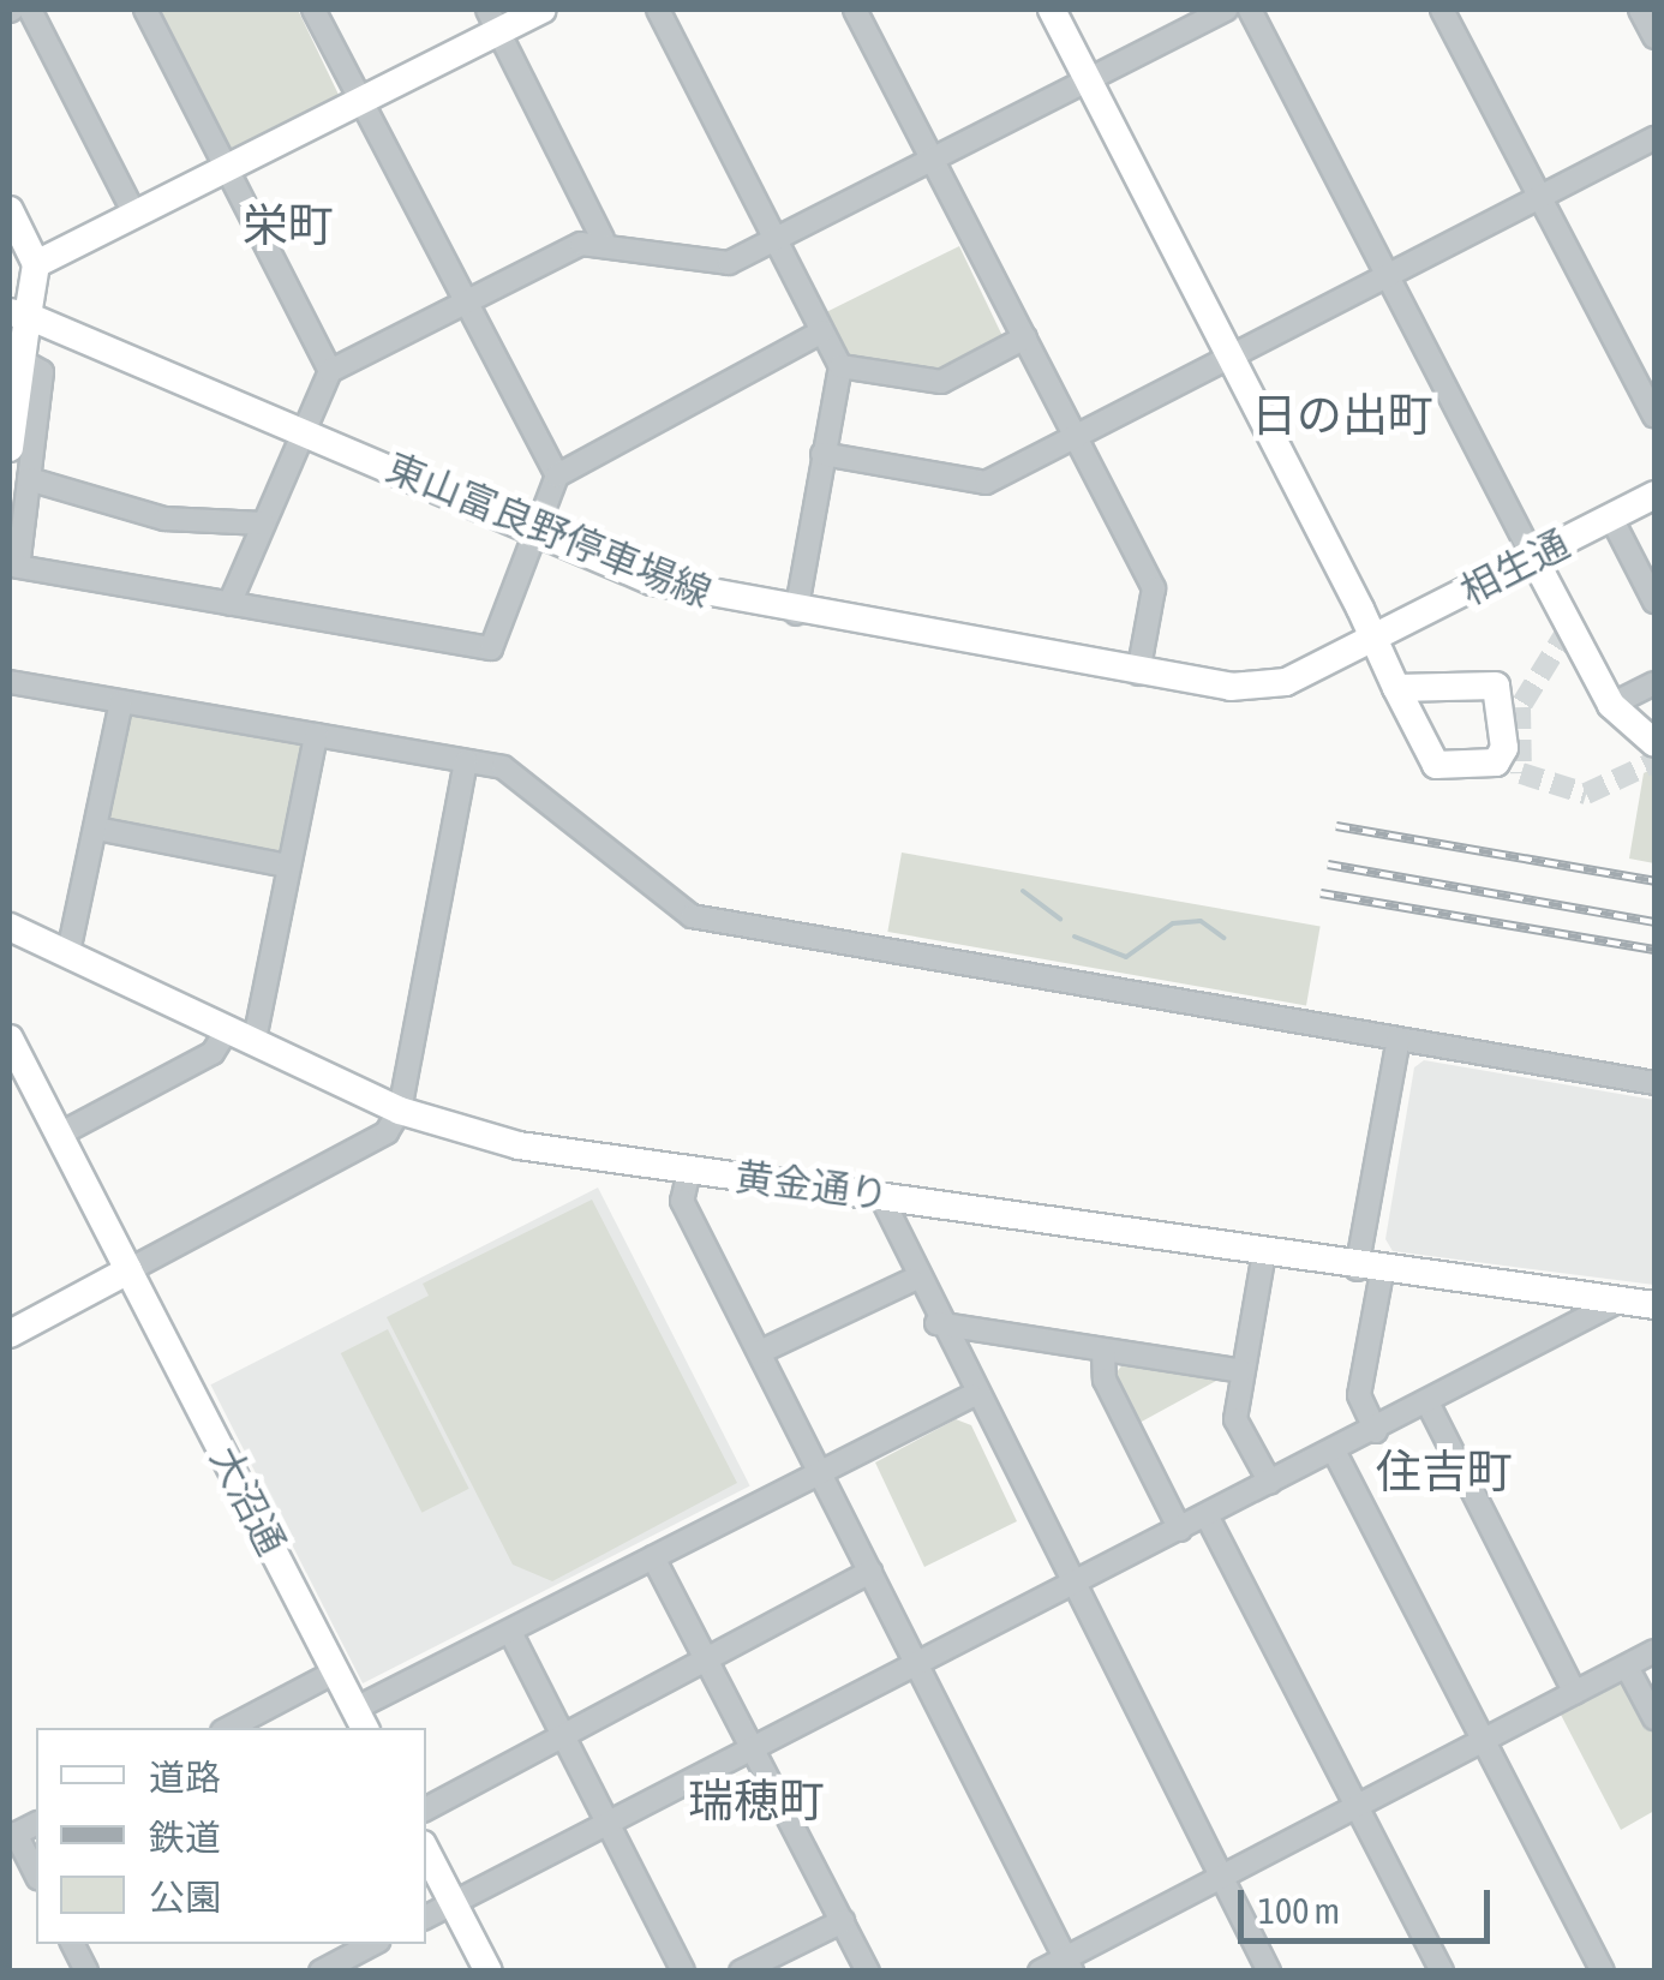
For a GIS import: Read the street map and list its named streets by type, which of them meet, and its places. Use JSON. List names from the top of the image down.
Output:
{
  "streets": {
    "street": [
      "東山富良野停車場線",
      "相生通",
      "黄金通り",
      "大沼通"
    ]
  },
  "crossings": [
    ["東山富良野停車場線", "相生通"]
  ],
  "districts": [
    "栄町",
    "日の出町",
    "住吉町",
    "瑞穂町"
  ],
  "legend": ["道路", "鉄道", "公園"],
  "scale_bar": "100 m"
}
